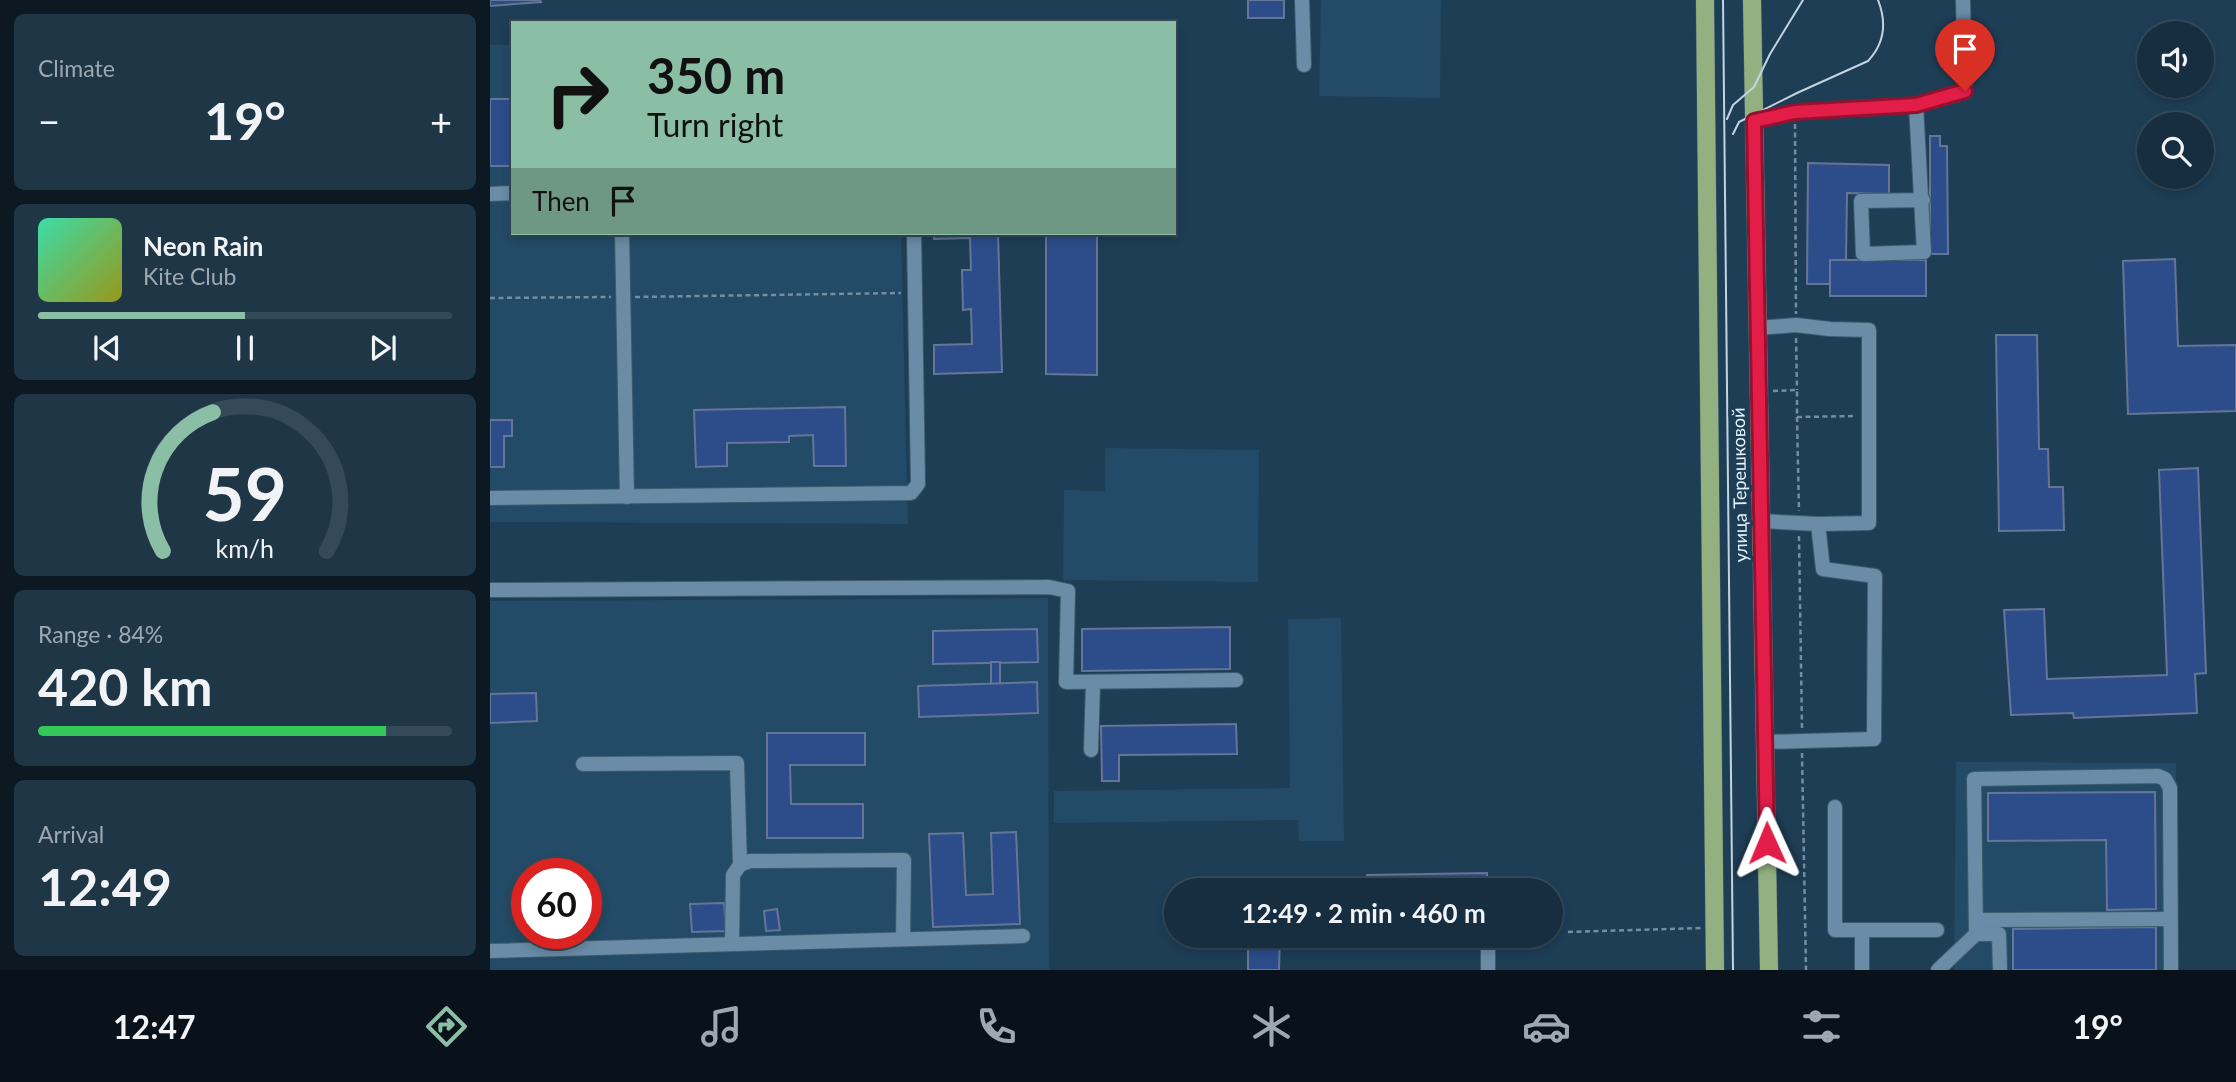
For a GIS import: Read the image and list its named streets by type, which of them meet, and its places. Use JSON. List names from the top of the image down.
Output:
{
  "streets": {
    "main road": ["улица Терешковой"]
  },
  "page": {
    "tile": [
      "Climate",
      ["Range · 84%", "420 km"],
      ["Arrival", "12:49"]
    ],
    "turn": ["350 m", "Turn right"],
    "heat": ["−", "19°", "+"],
    "then": "Then",
    "song": ["Neon Rain", "Kite Club"],
    "limit": "60",
    "trip": "12:49 · 2 min · 460 m",
    "tabs": ["12:47", "19°"],
    "gauge": ["59", "km/h"]
  }
}
